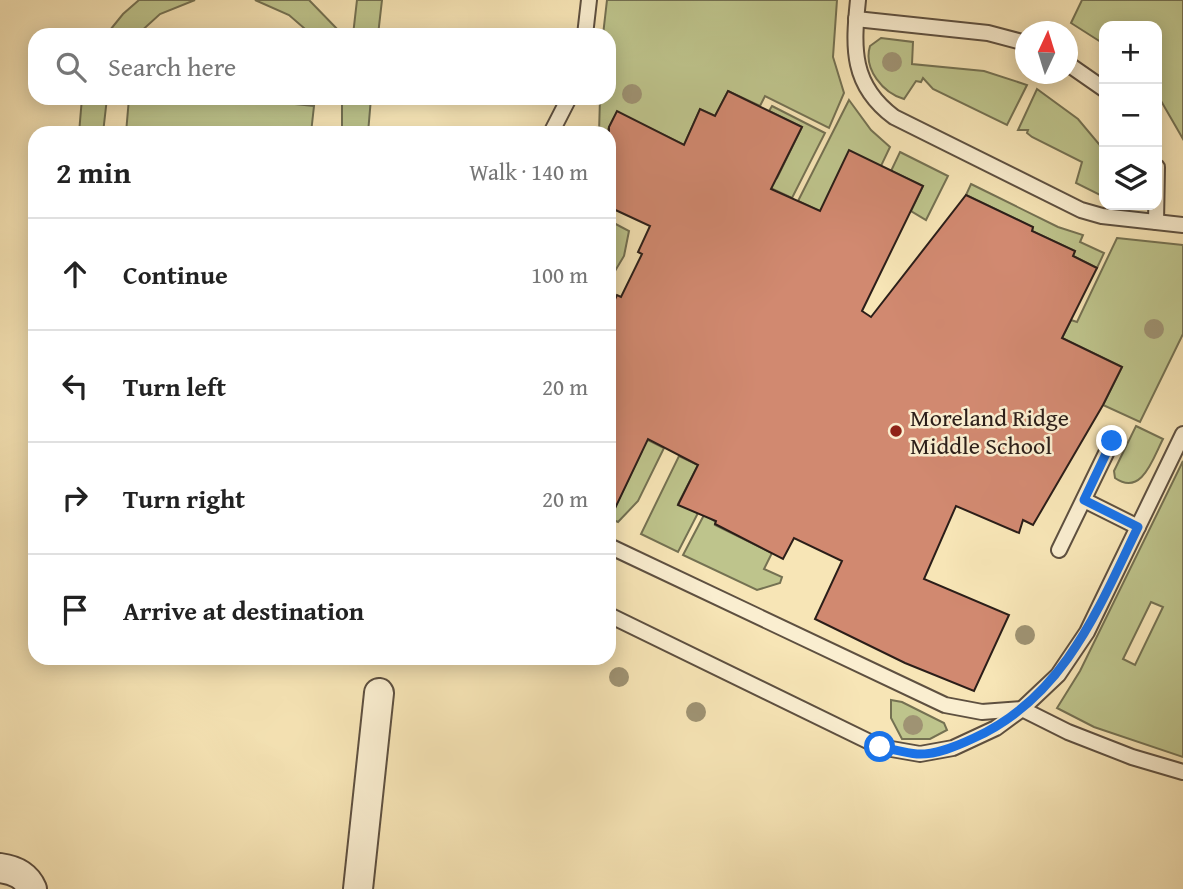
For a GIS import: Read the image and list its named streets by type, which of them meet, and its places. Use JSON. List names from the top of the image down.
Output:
{
  "places": ["Moreland Ridge Middle School"],
  "north": "top",
  "page": {
    "map_buttons": ["+", "−"],
    "search": "Search here",
    "heading": ["2 min", "Walk · 140 m"],
    "list": [
      ["Continue", "100 m"],
      ["Turn left", "20 m"],
      ["Turn right", "20 m"],
      "Arrive at destination"
    ]
  }
}
